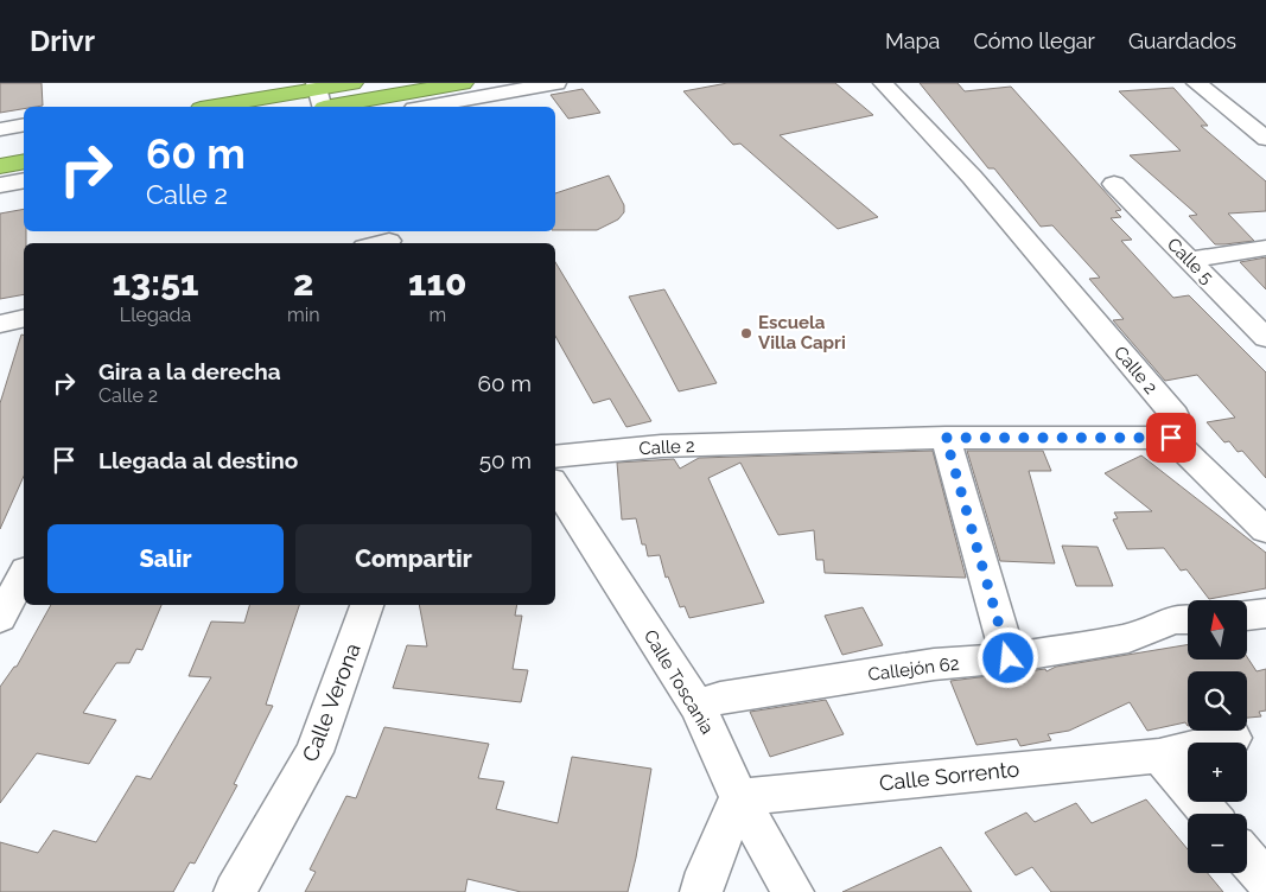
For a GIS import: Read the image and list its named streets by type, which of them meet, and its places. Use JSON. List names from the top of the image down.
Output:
{
  "streets": {
    "street": [
      "Calle 5",
      "Calle 2",
      "Callejón 62",
      "Calle Toscania",
      "Calle Verona",
      "Calle Sorrento"
    ]
  },
  "crossings": [
    ["Callejón 62", "Calle Toscania"],
    ["Calle Toscania", "Calle Sorrento"]
  ],
  "places": ["Escuela Villa Capri"],
  "north": "top",
  "page": {
    "header": "Drivr",
    "nav": ["Mapa", "Cómo llegar", "Guardados"],
    "turn": ["60 m", "Calle 2"],
    "eta": [
      "13:51",
      "Llegada",
      "2",
      "min",
      "110",
      "m"
    ],
    "list": [
      {
        "name": "Gira a la derecha",
        "note": "Calle 2",
        "value": "60 m"
      },
      {
        "name": "Llegada al destino",
        "value": "50 m"
      }
    ],
    "buttons": ["Salir", "Compartir"],
    "map_buttons": ["+", "−"]
  }
}
